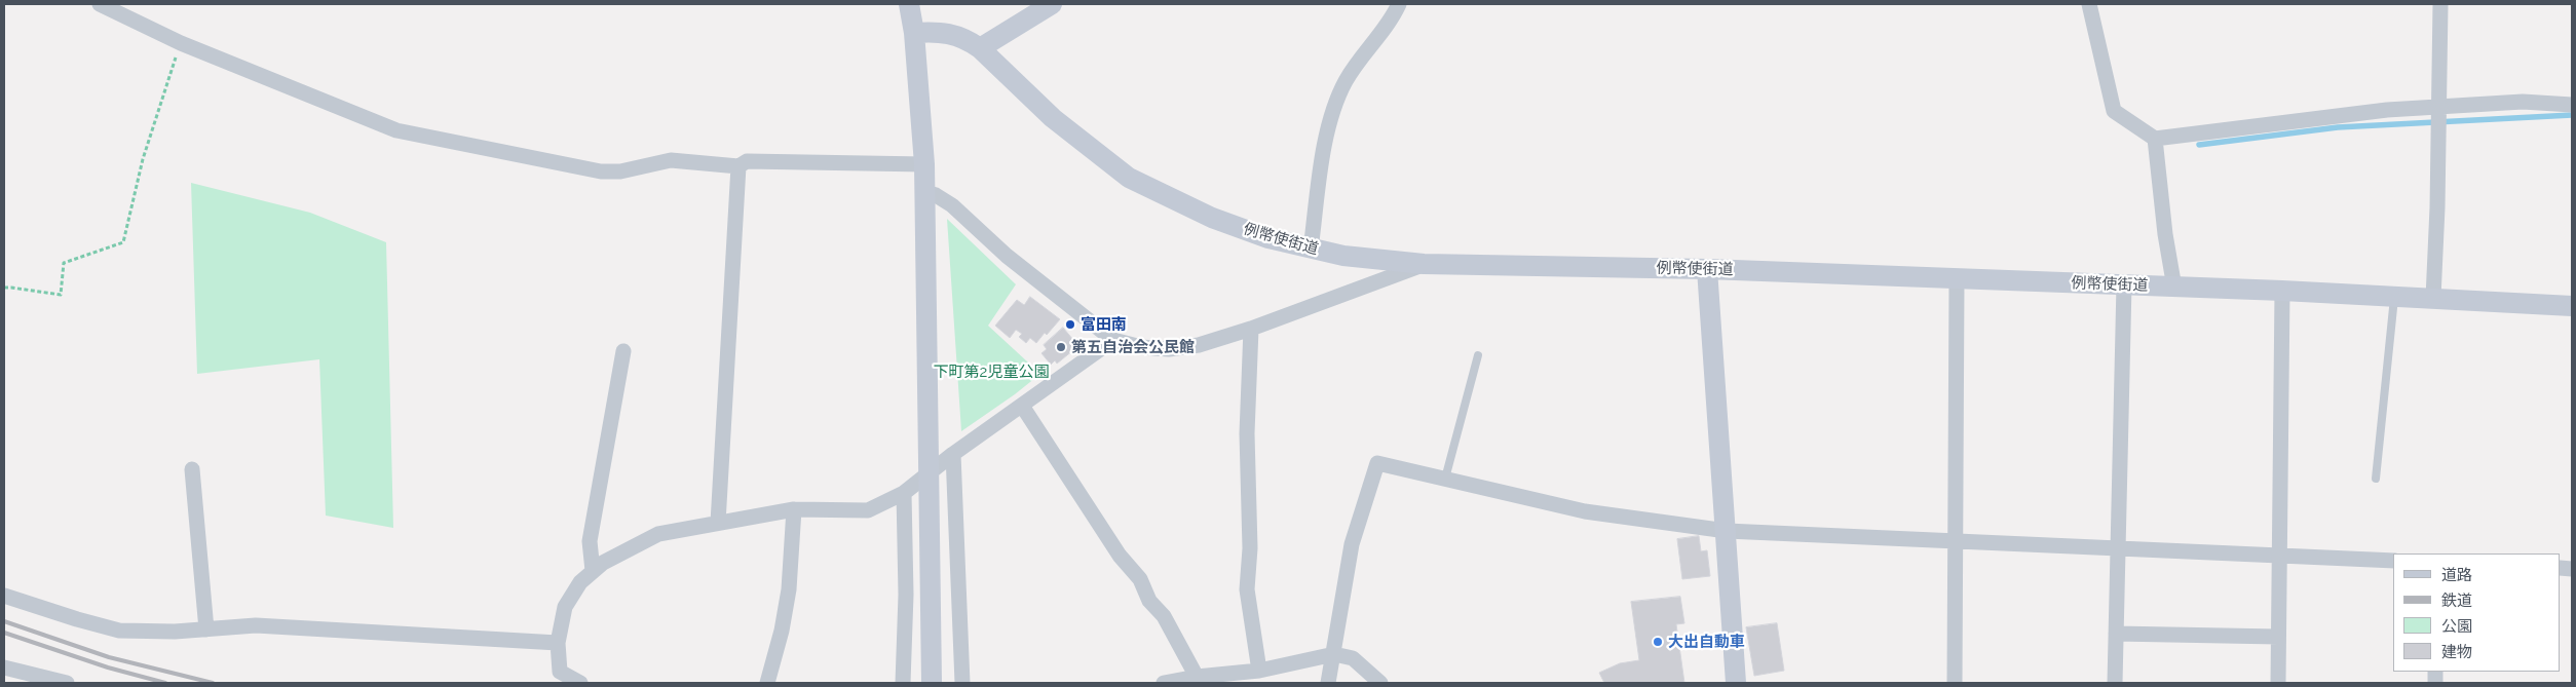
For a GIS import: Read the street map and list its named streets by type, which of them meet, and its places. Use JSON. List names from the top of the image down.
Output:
{
  "streets": {
    "street": ["例幣使街道"]
  },
  "parks": ["下町第2児童公園"],
  "places": ["富田南", "第五自治会公民館", "大出自動車"],
  "legend": [
    "道路",
    "鉄道",
    "公園",
    "建物"
  ]
}
